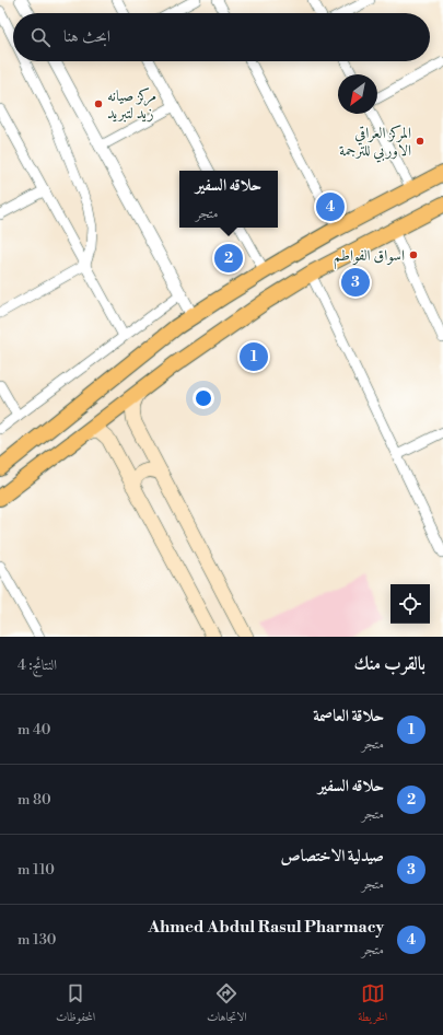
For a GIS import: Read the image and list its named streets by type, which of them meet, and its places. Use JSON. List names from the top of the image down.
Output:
{
  "places": ["مركز صيانه زيد لتبريد", "المركز العراقي الاوربي للترجمة", "اسواق الفواطم"],
  "north": "bottom left",
  "page": {
    "search": "ابحث هنا",
    "popup": ["حلاقه السفير", "متجر"],
    "pins": [
      "4",
      "2",
      "3",
      "1"
    ],
    "heading": ["بالقرب منك", "النتائج: 4"],
    "list": [
      {
        "mark": "1",
        "name": "حلاقة العاصمة",
        "note": "متجر",
        "value": "40 m"
      },
      {
        "mark": "2",
        "name": "حلاقه السفير",
        "note": "متجر",
        "value": "80 m"
      },
      {
        "mark": "3",
        "name": "صيدلية الاختصاص",
        "note": "متجر",
        "value": "110 m"
      },
      {
        "mark": "4",
        "name": "Ahmed Abdul Rasul Pharmacy",
        "note": "متجر",
        "value": "130 m"
      }
    ],
    "nav": ["الخريطة", "الاتجاهات", "المحفوظات"]
  }
}
